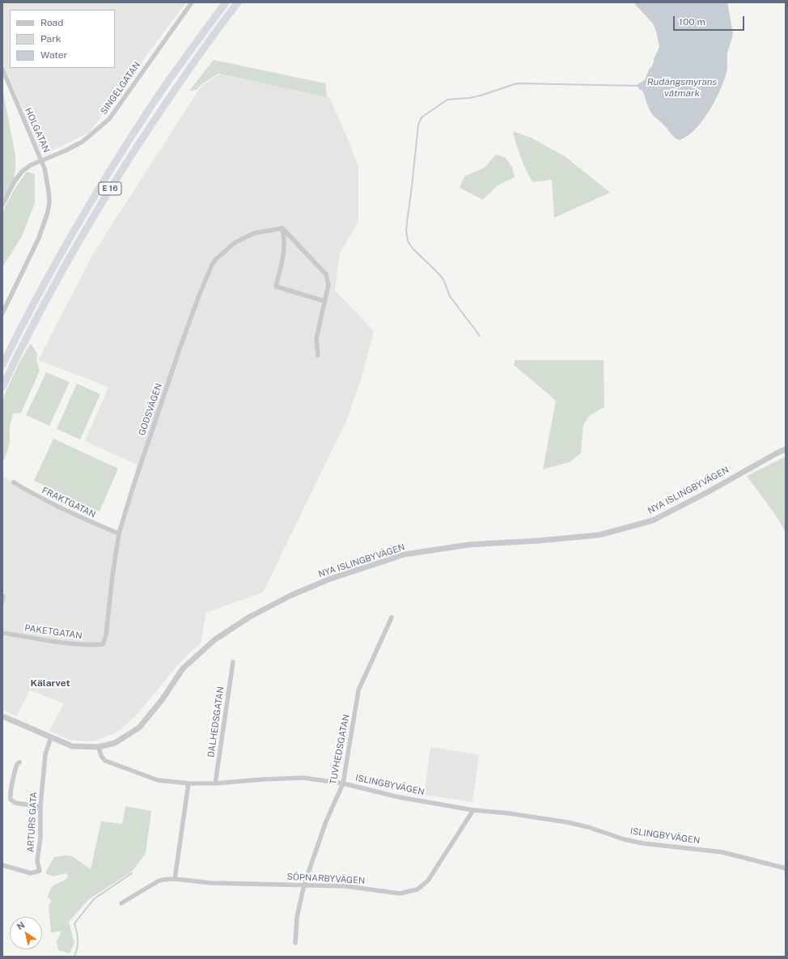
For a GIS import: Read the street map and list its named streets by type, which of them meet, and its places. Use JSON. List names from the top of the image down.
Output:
{
  "streets": {
    "highway": ["E 16"],
    "street": [
      "SINGELGATAN",
      "HOLGATAN",
      "GODSVÄGEN",
      "NYA ISLINGBYVÄGEN",
      "FRAKTGATAN",
      "PAKETGATAN",
      "DALHEDSGATAN",
      "TUVHEDSGATAN",
      "ISLINGBYVÄGEN",
      "ARTURS GATA",
      "SÖPNARBYVÄGEN"
    ]
  },
  "crossings": [
    ["SINGELGATAN", "HOLGATAN"],
    ["GODSVÄGEN", "FRAKTGATAN"],
    ["GODSVÄGEN", "PAKETGATAN"],
    ["NYA ISLINGBYVÄGEN", "ISLINGBYVÄGEN"],
    ["DALHEDSGATAN", "ISLINGBYVÄGEN"],
    ["TUVHEDSGATAN", "ISLINGBYVÄGEN"],
    ["TUVHEDSGATAN", "SÖPNARBYVÄGEN"],
    ["ISLINGBYVÄGEN", "SÖPNARBYVÄGEN"]
  ],
  "districts": ["Kälarvet"],
  "water": ["Rudängsmyrans våtmark"],
  "legend": ["Road", "Park", "Water"],
  "scale_bar": "100 m",
  "north": "top left"
}
